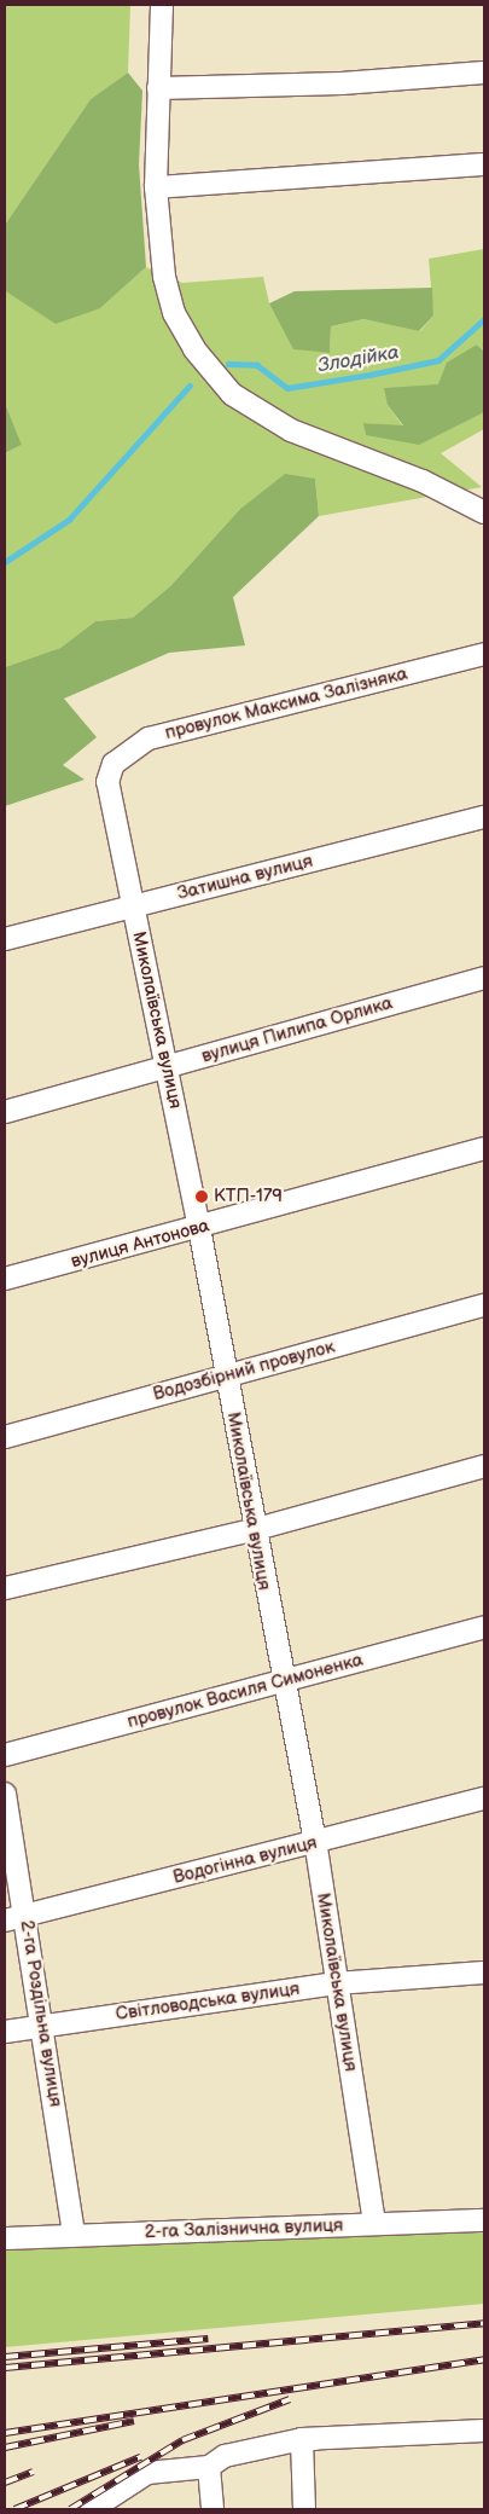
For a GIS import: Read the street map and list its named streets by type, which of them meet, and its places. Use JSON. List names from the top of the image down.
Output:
{
  "streets": {
    "street": [
      "провулок Максима Залізняка",
      "Затишна вулиця",
      "Миколаївська вулиця",
      "вулиця Пилипа Орлика",
      "вулиця Антонова",
      "Водозбірний провулок",
      "провулок Василя Симоненка",
      "Водогінна вулиця",
      "Світловодська вулиця",
      "2-га Роздільна вулиця",
      "2-га Залізнична вулиця"
    ]
  },
  "crossings": [
    ["провулок Максима Залізняка", "Миколаївська вулиця"],
    ["Затишна вулиця", "Миколаївська вулиця"],
    ["Миколаївська вулиця", "вулиця Пилипа Орлика"],
    ["Миколаївська вулиця", "вулиця Антонова"],
    ["Миколаївська вулиця", "Водозбірний провулок"],
    ["Миколаївська вулиця", "провулок Василя Симоненка"],
    ["Миколаївська вулиця", "Водогінна вулиця"],
    ["Миколаївська вулиця", "Світловодська вулиця"],
    ["Миколаївська вулиця", "2-га Залізнична вулиця"],
    ["Водогінна вулиця", "2-га Роздільна вулиця"],
    ["Світловодська вулиця", "2-га Роздільна вулиця"],
    ["2-га Роздільна вулиця", "2-га Залізнична вулиця"]
  ],
  "water": ["Злодійка"],
  "places": ["КТП-179"]
}
